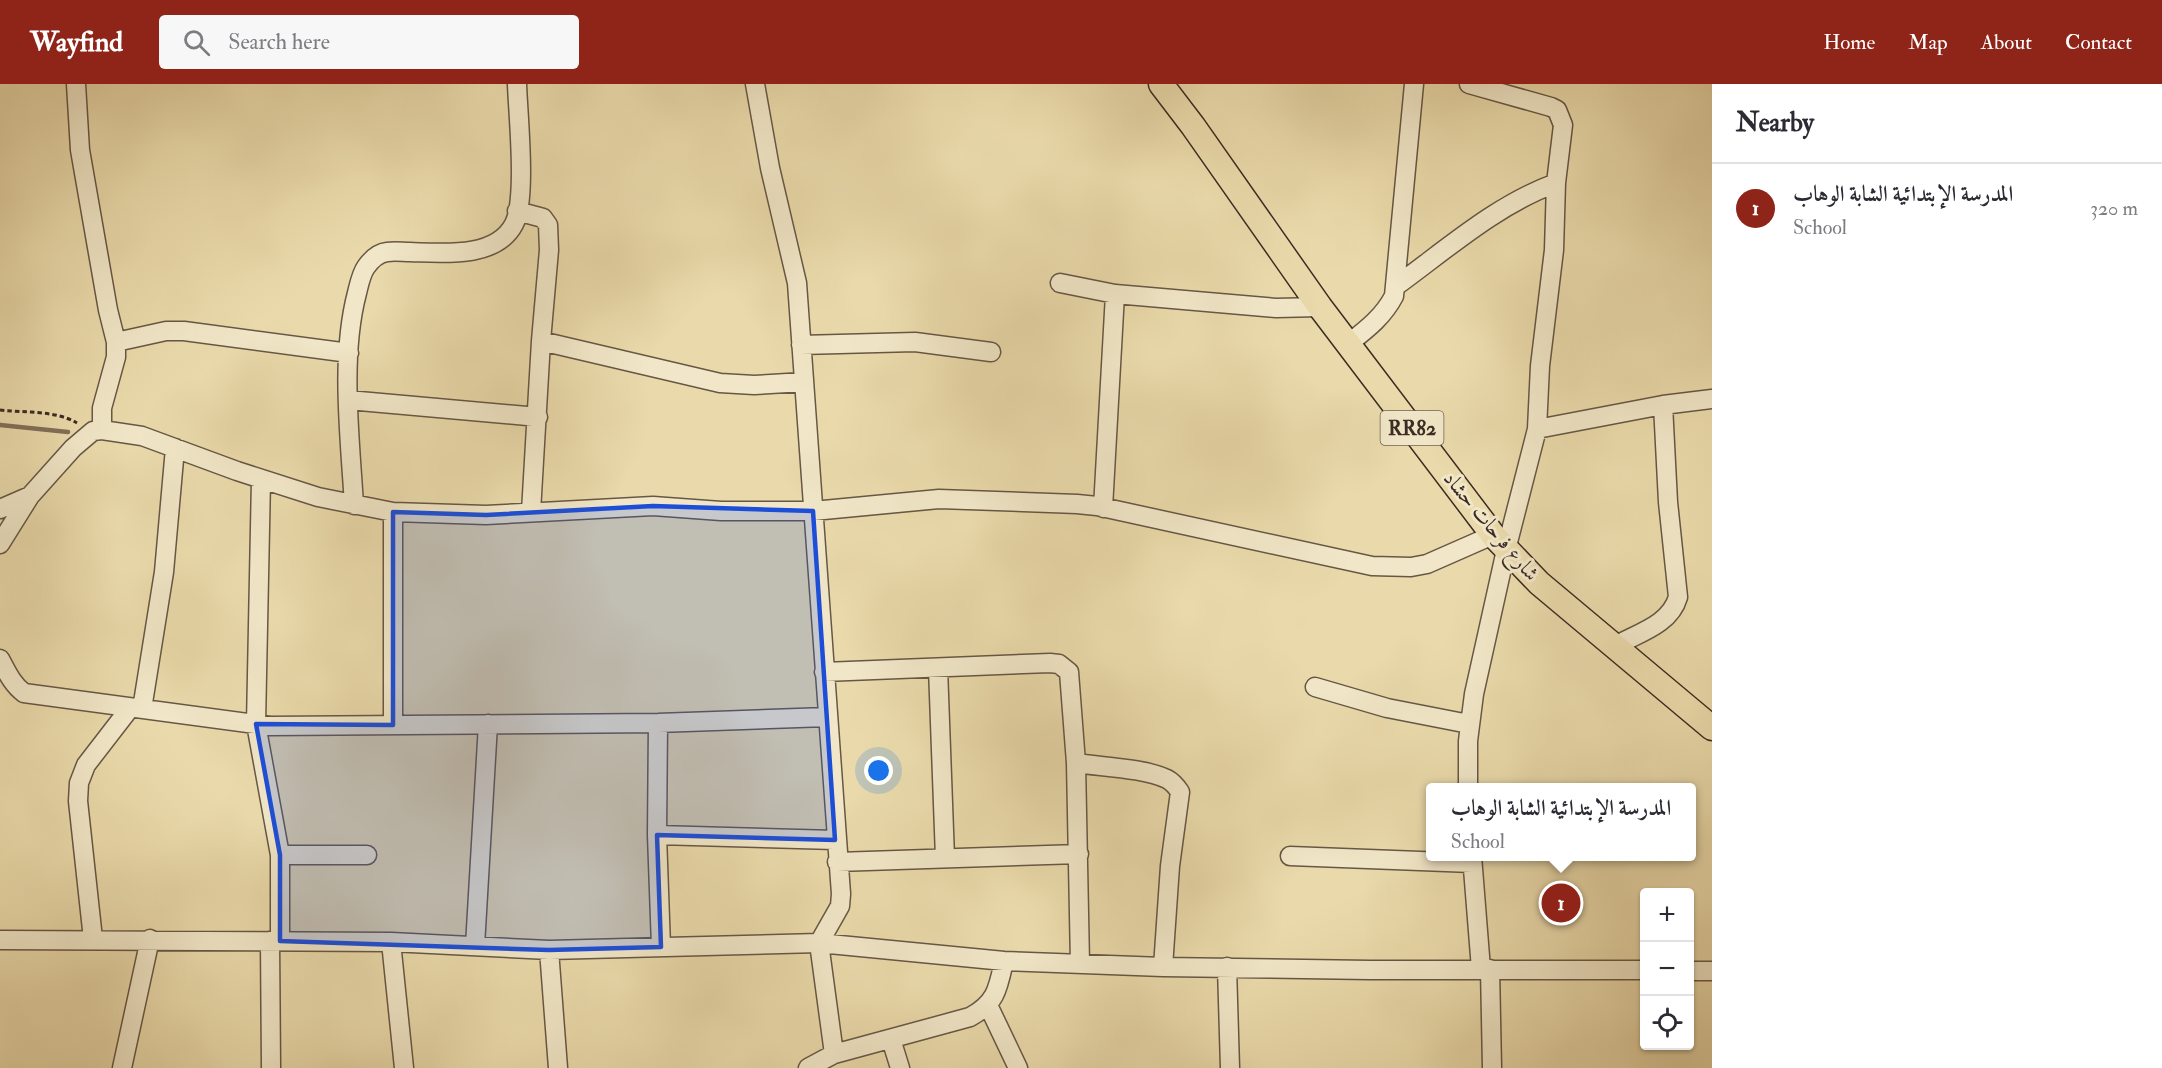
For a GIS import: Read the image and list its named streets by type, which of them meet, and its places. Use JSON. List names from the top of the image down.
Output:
{
  "streets": {
    "main road": ["RR82", "شارع فرحات حشاد"]
  },
  "page": {
    "header": "Wayfind",
    "search": "Search here",
    "nav": [
      "Home",
      "Map",
      "About",
      "Contact"
    ],
    "heading": "Nearby",
    "list": [
      {
        "mark": "1",
        "name": "المدرسة الإبتدائية الشابة الوهاب",
        "note": "School",
        "value": "320 m"
      }
    ],
    "popup": ["المدرسة الإبتدائية الشابة الوهاب", "School"],
    "pins": "1",
    "map_buttons": ["+", "−"]
  }
}
